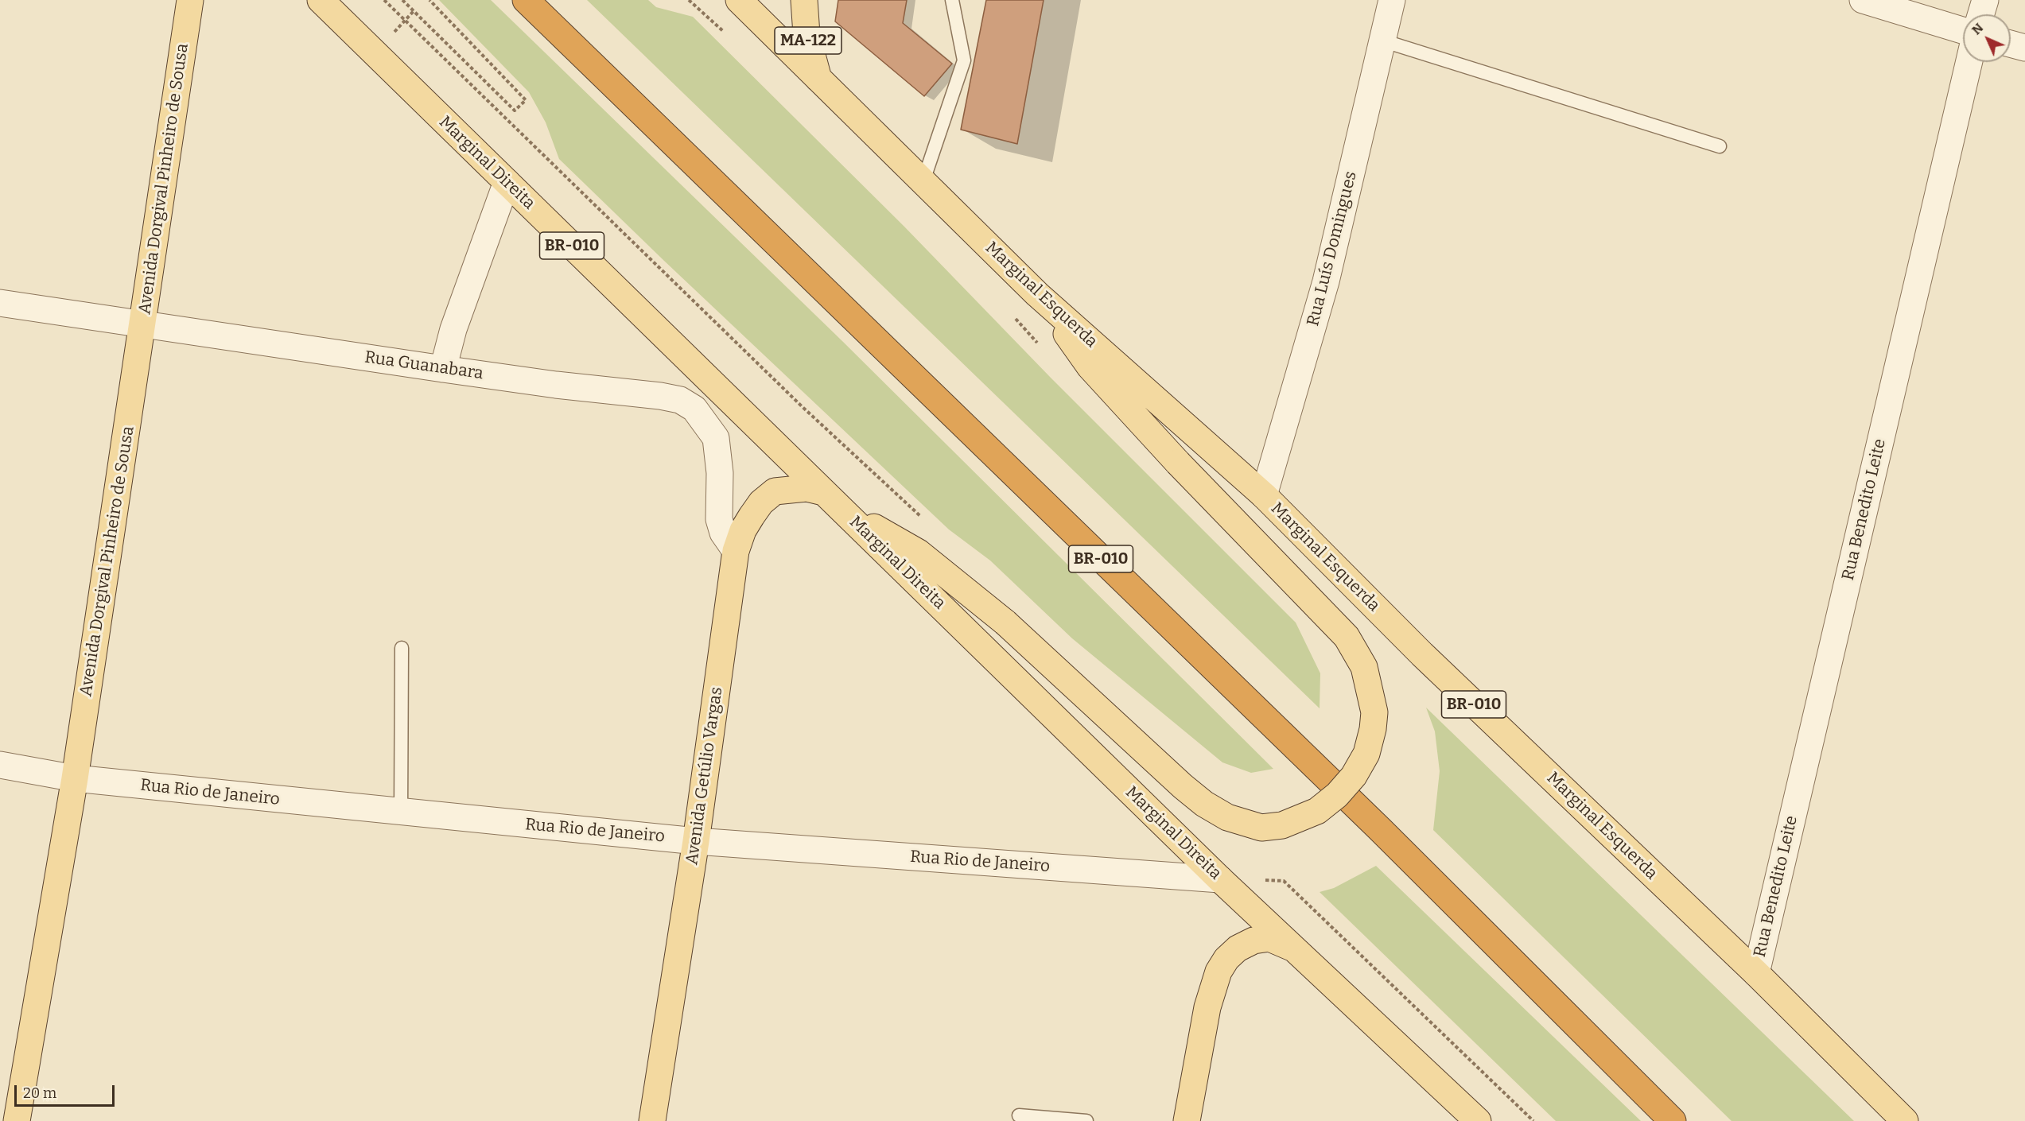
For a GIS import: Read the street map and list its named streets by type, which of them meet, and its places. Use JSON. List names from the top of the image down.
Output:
{
  "streets": {
    "highway": ["BR-010"],
    "main road": [
      "MA-122",
      "Marginal Direita",
      "Avenida Dorgival Pinheiro de Sousa",
      "Marginal Esquerda",
      "Avenida Getúlio Vargas"
    ],
    "street": [
      "Rua Luís Domingues",
      "Rua Guanabara",
      "Rua Benedito Leite",
      "Rua Rio de Janeiro"
    ]
  },
  "crossings": [
    ["MA-122", "Marginal Esquerda"],
    ["Marginal Direita", "Avenida Getúlio Vargas"],
    ["Marginal Direita", "Rua Rio de Janeiro"],
    ["Avenida Dorgival Pinheiro de Sousa", "Rua Guanabara"],
    ["Avenida Dorgival Pinheiro de Sousa", "Rua Rio de Janeiro"],
    ["Rua Luís Domingues", "Marginal Esquerda"],
    ["Marginal Esquerda", "Rua Benedito Leite"],
    ["Rua Guanabara", "Avenida Getúlio Vargas"],
    ["Avenida Getúlio Vargas", "Rua Rio de Janeiro"]
  ],
  "scale_bar": "20 m",
  "north": "top left"
}
